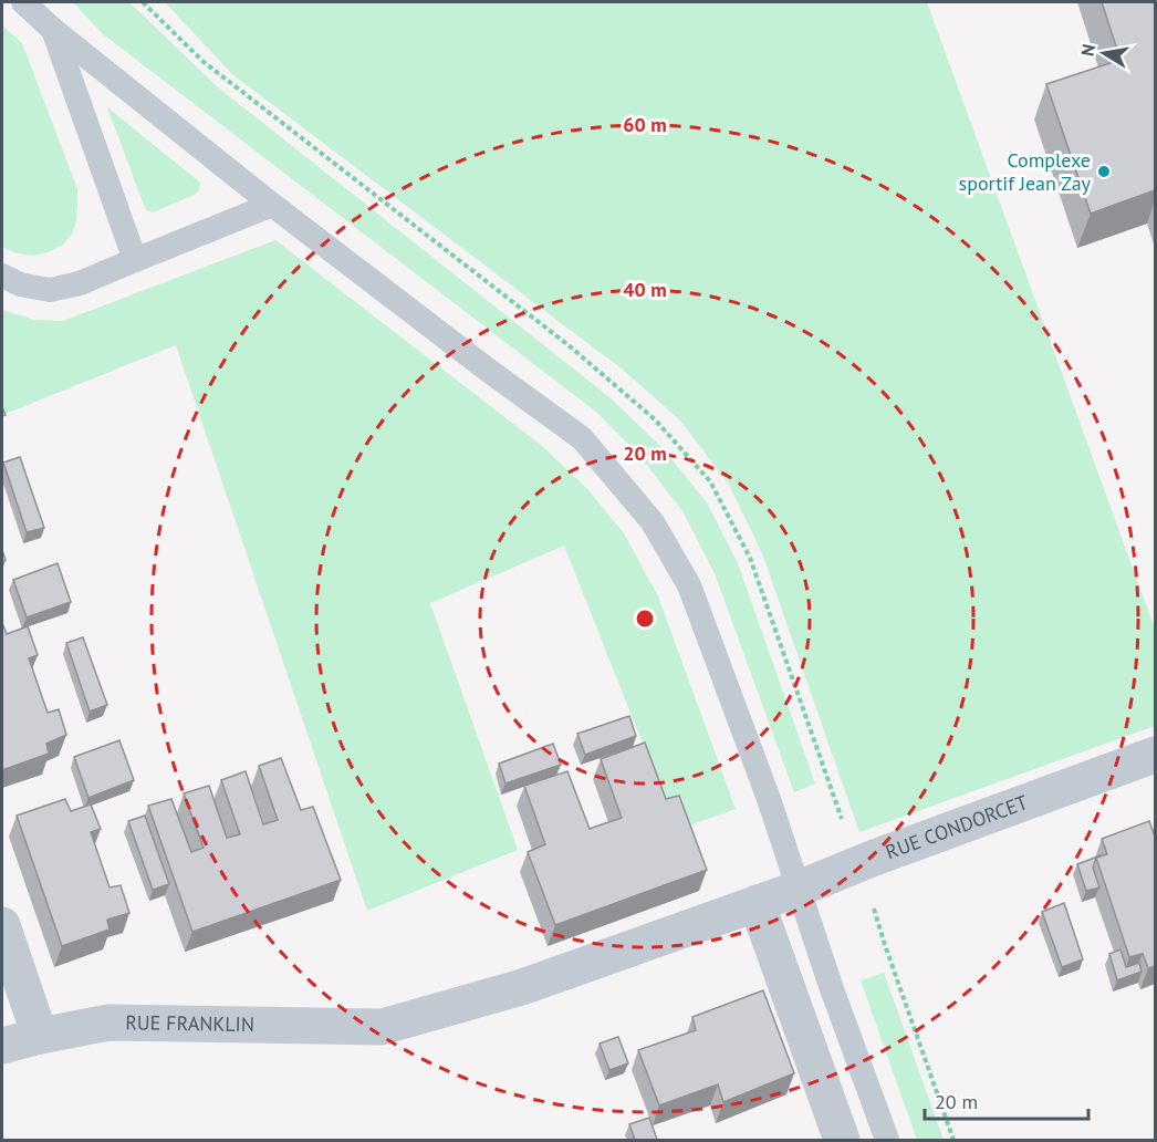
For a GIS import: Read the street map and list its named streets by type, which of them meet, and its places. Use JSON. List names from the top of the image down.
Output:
{
  "streets": {
    "street": ["RUE CONDORCET", "RUE FRANKLIN"]
  },
  "crossings": [
    ["RUE CONDORCET", "RUE FRANKLIN"]
  ],
  "places": ["Complexe sportif Jean Zay"],
  "scale_bar": "20 m",
  "north": "left",
  "rings": ["60 m", "40 m", "20 m"]
}
